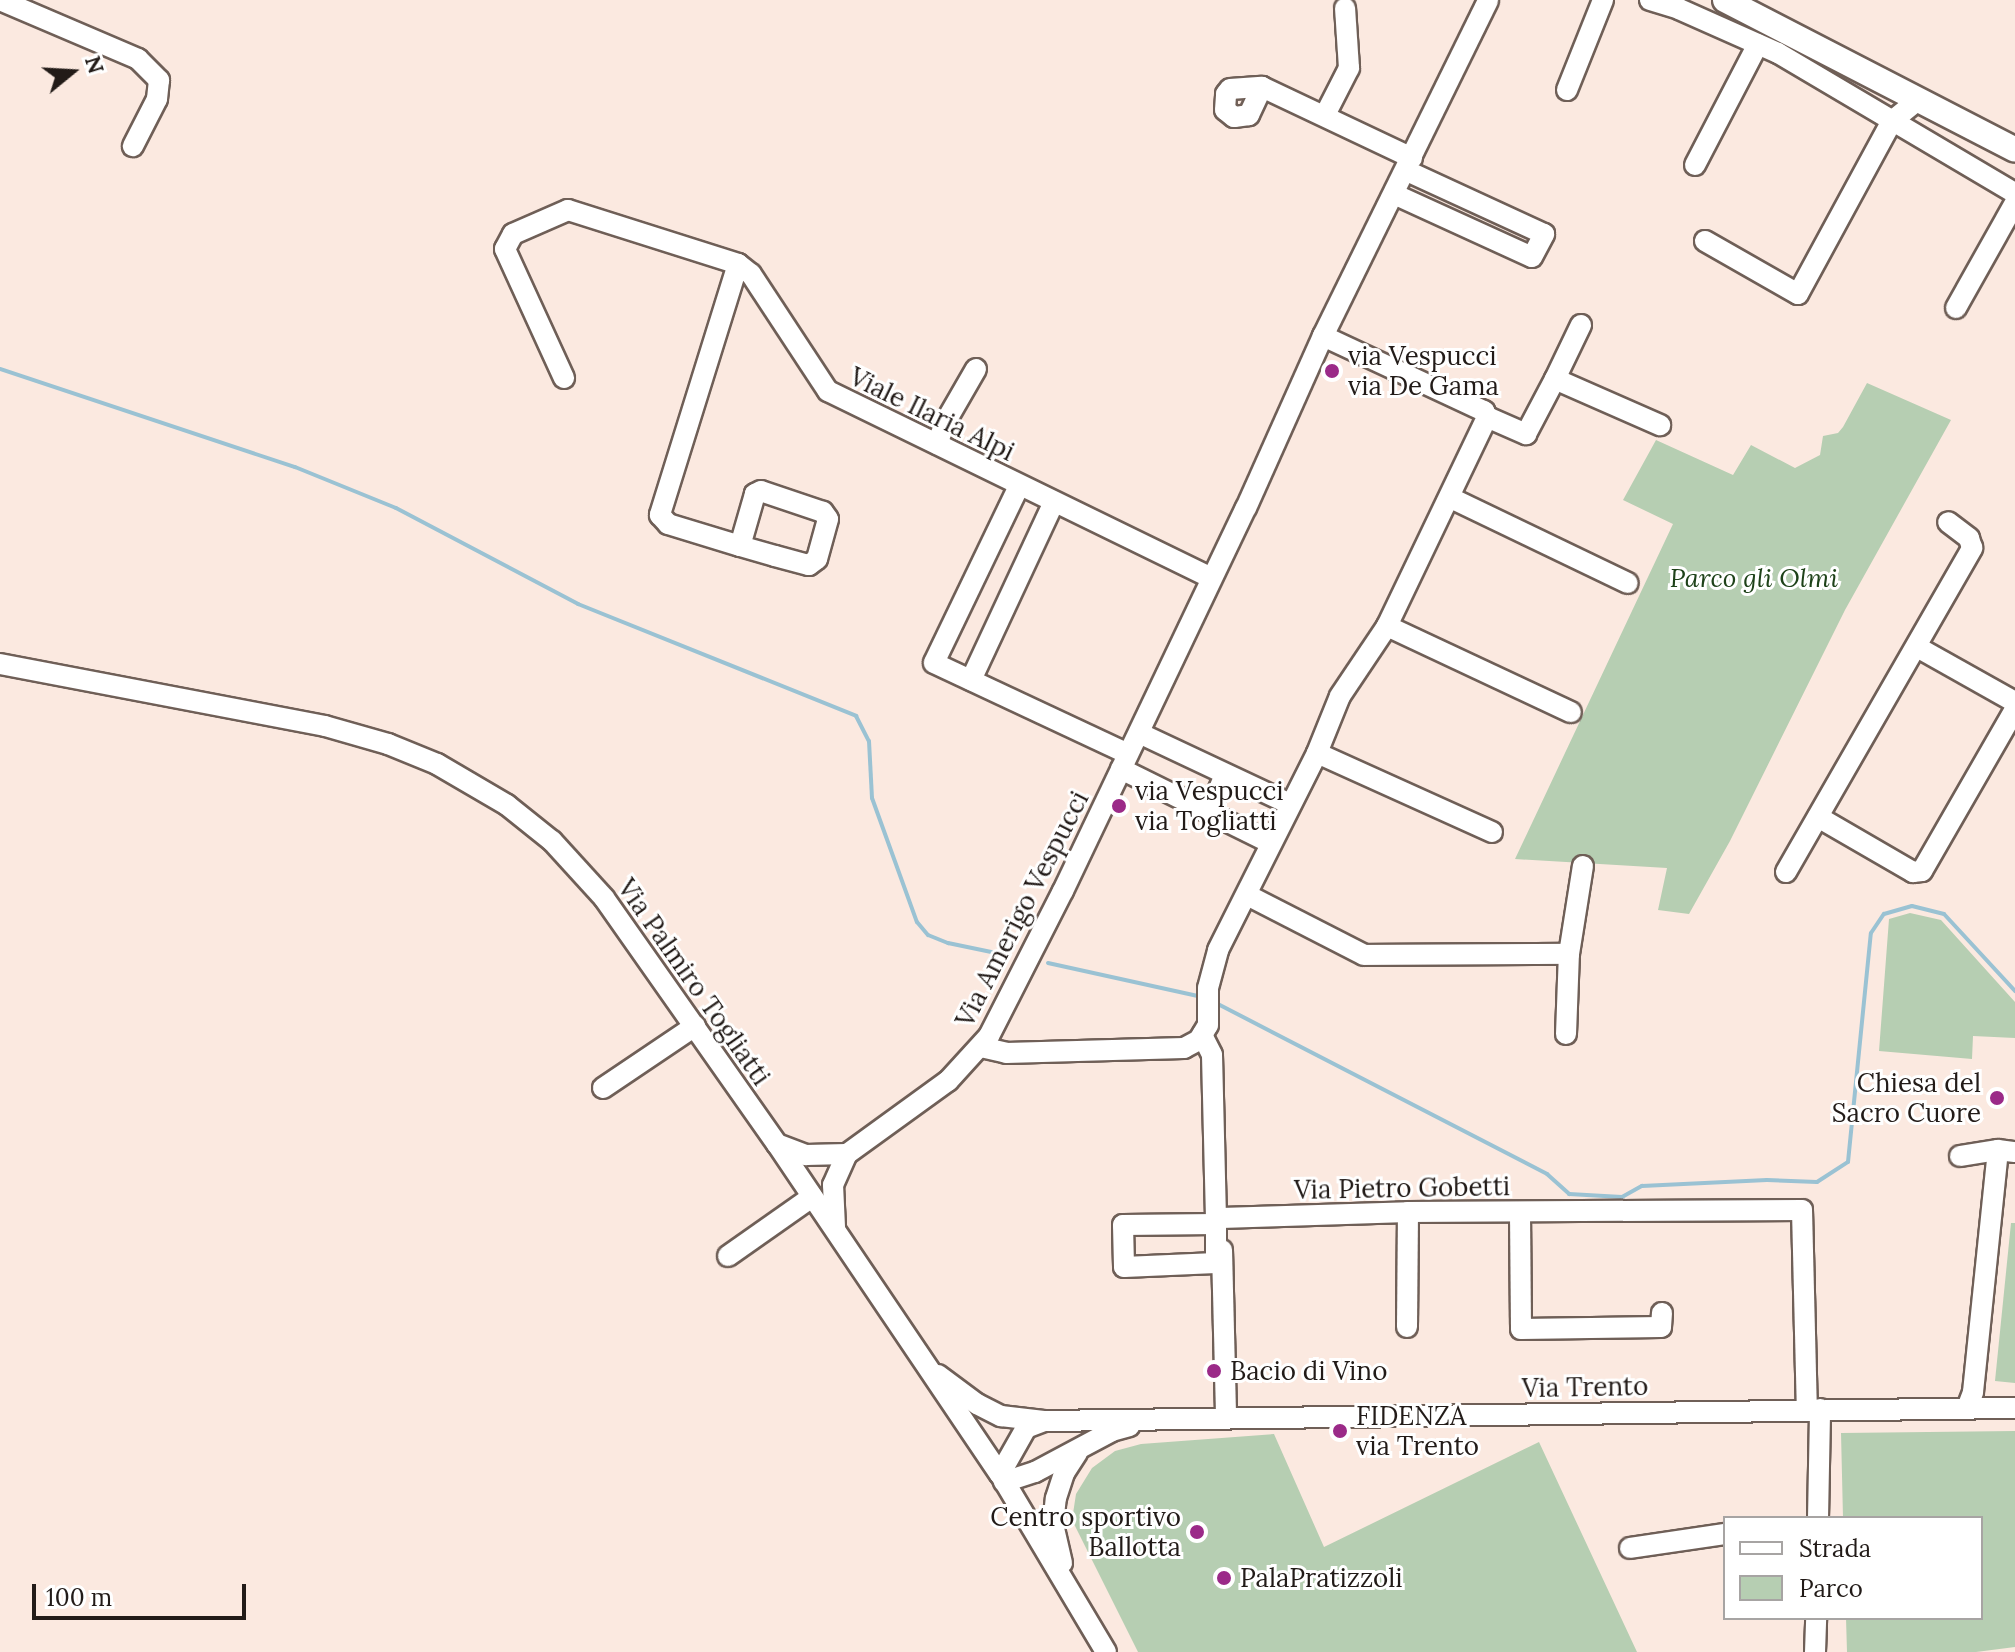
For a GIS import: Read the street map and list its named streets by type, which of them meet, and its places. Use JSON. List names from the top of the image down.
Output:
{
  "streets": {
    "street": [
      "Viale Ilaria Alpi",
      "Via Amerigo Vespucci",
      "Via Palmiro Togliatti",
      "Via Pietro Gobetti",
      "Via Trento"
    ]
  },
  "crossings": [
    ["Viale Ilaria Alpi", "Via Amerigo Vespucci"],
    ["Via Amerigo Vespucci", "Via Palmiro Togliatti"],
    ["Via Palmiro Togliatti", "Via Trento"],
    ["Via Pietro Gobetti", "Via Trento"]
  ],
  "parks": ["Parco gli Olmi"],
  "places": [
    "via Vespucci via De Gama",
    "via Vespucci via Togliatti",
    "Chiesa del Sacro Cuore",
    "Bacio di Vino",
    "FIDENZA via Trento",
    "Centro sportivo Ballotta",
    "PalaPratizzoli"
  ],
  "legend": ["Strada", "Parco"],
  "scale_bar": "100 m",
  "north": "right"
}
